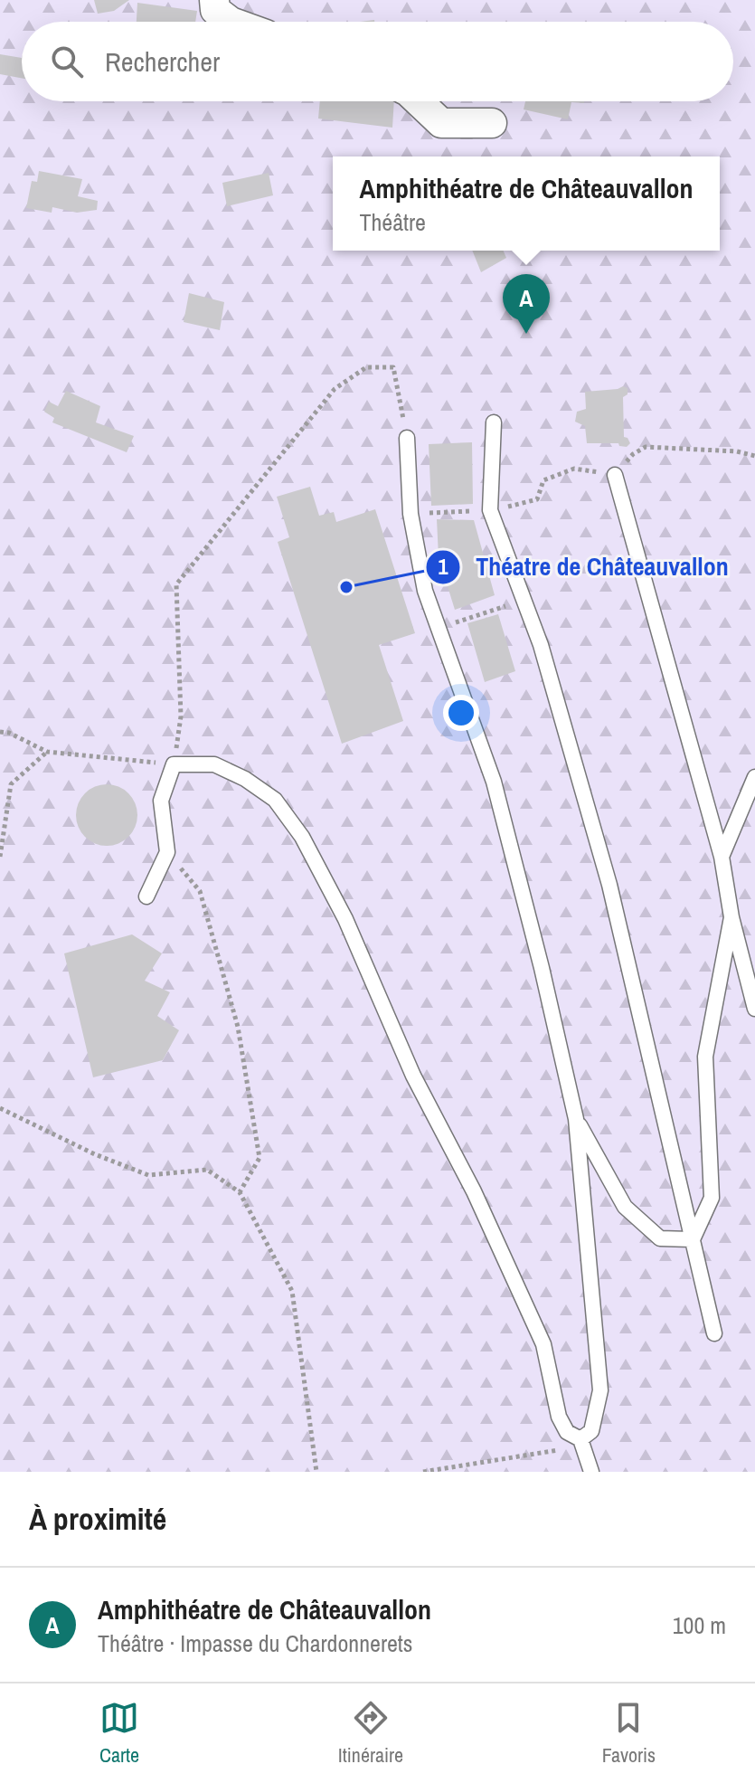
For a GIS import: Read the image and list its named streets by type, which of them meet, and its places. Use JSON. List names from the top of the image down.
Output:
{
  "places": ["Théatre de Châteauvallon"],
  "page": {
    "search": "Rechercher",
    "popup": ["Amphithéatre de Châteauvallon", "Théâtre"],
    "pins": "A",
    "heading": "À proximité",
    "list": [
      {
        "mark": "A",
        "name": "Amphithéatre de Châteauvallon",
        "note": "Théâtre · Impasse du Chardonnerets",
        "value": "100 m"
      }
    ],
    "nav": ["Carte", "Itinéraire", "Favoris"]
  }
}
